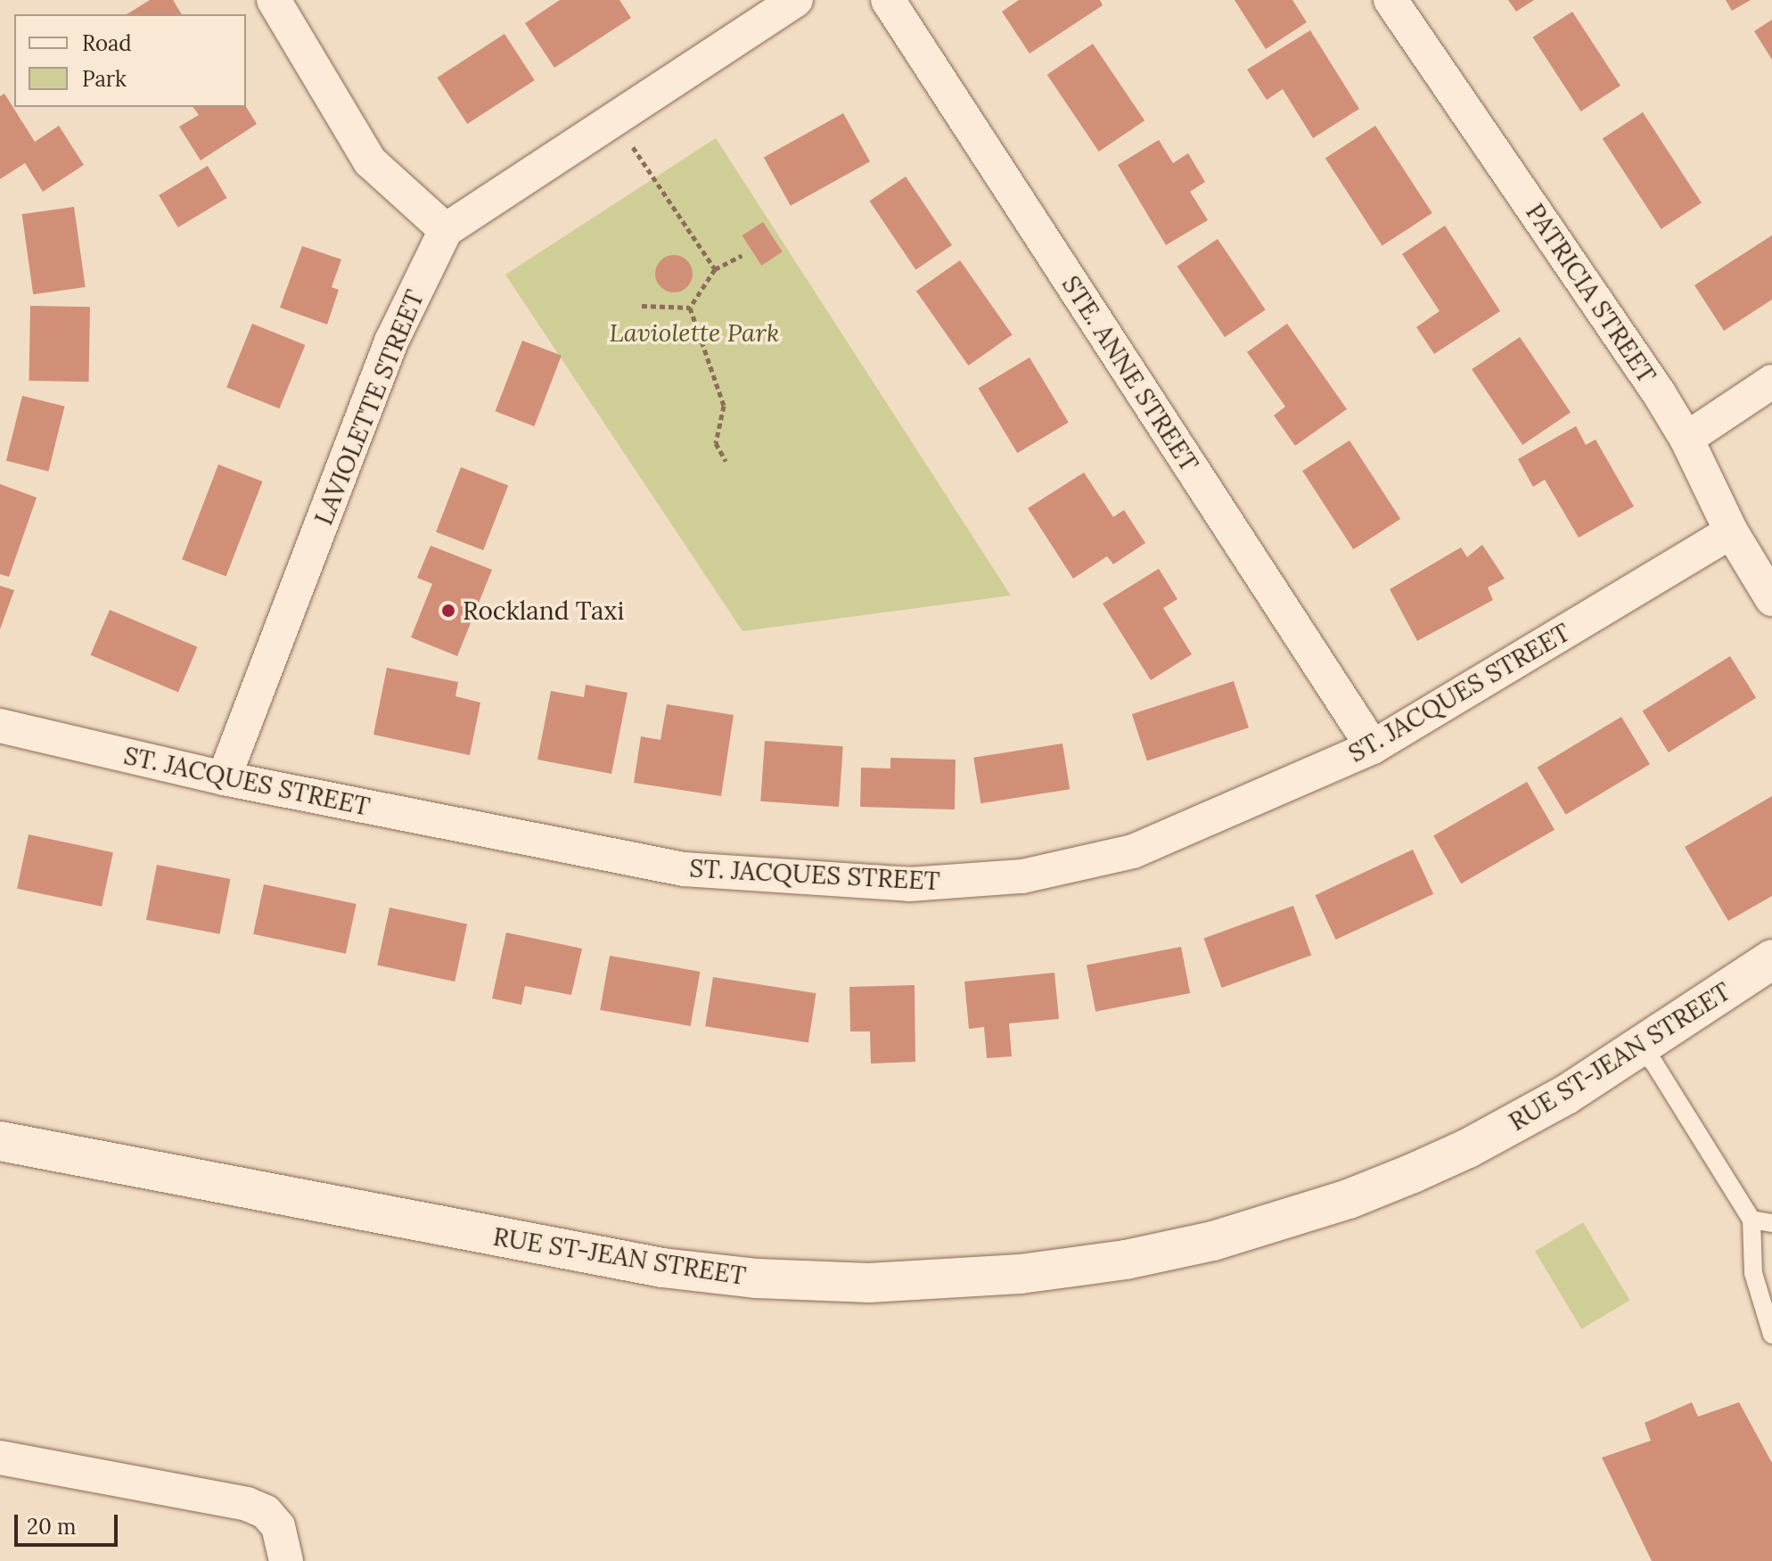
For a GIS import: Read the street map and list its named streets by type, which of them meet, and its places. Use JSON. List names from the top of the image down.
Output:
{
  "streets": {
    "main road": ["RUE ST-JEAN STREET"],
    "street": [
      "PATRICIA STREET",
      "STE. ANNE STREET",
      "LAVIOLETTE STREET",
      "ST. JACQUES STREET"
    ]
  },
  "crossings": [
    ["PATRICIA STREET", "ST. JACQUES STREET"],
    ["STE. ANNE STREET", "ST. JACQUES STREET"],
    ["LAVIOLETTE STREET", "ST. JACQUES STREET"]
  ],
  "parks": ["Laviolette Park"],
  "places": ["Rockland Taxi"],
  "legend": ["Road", "Park"],
  "scale_bar": "20 m"
}
